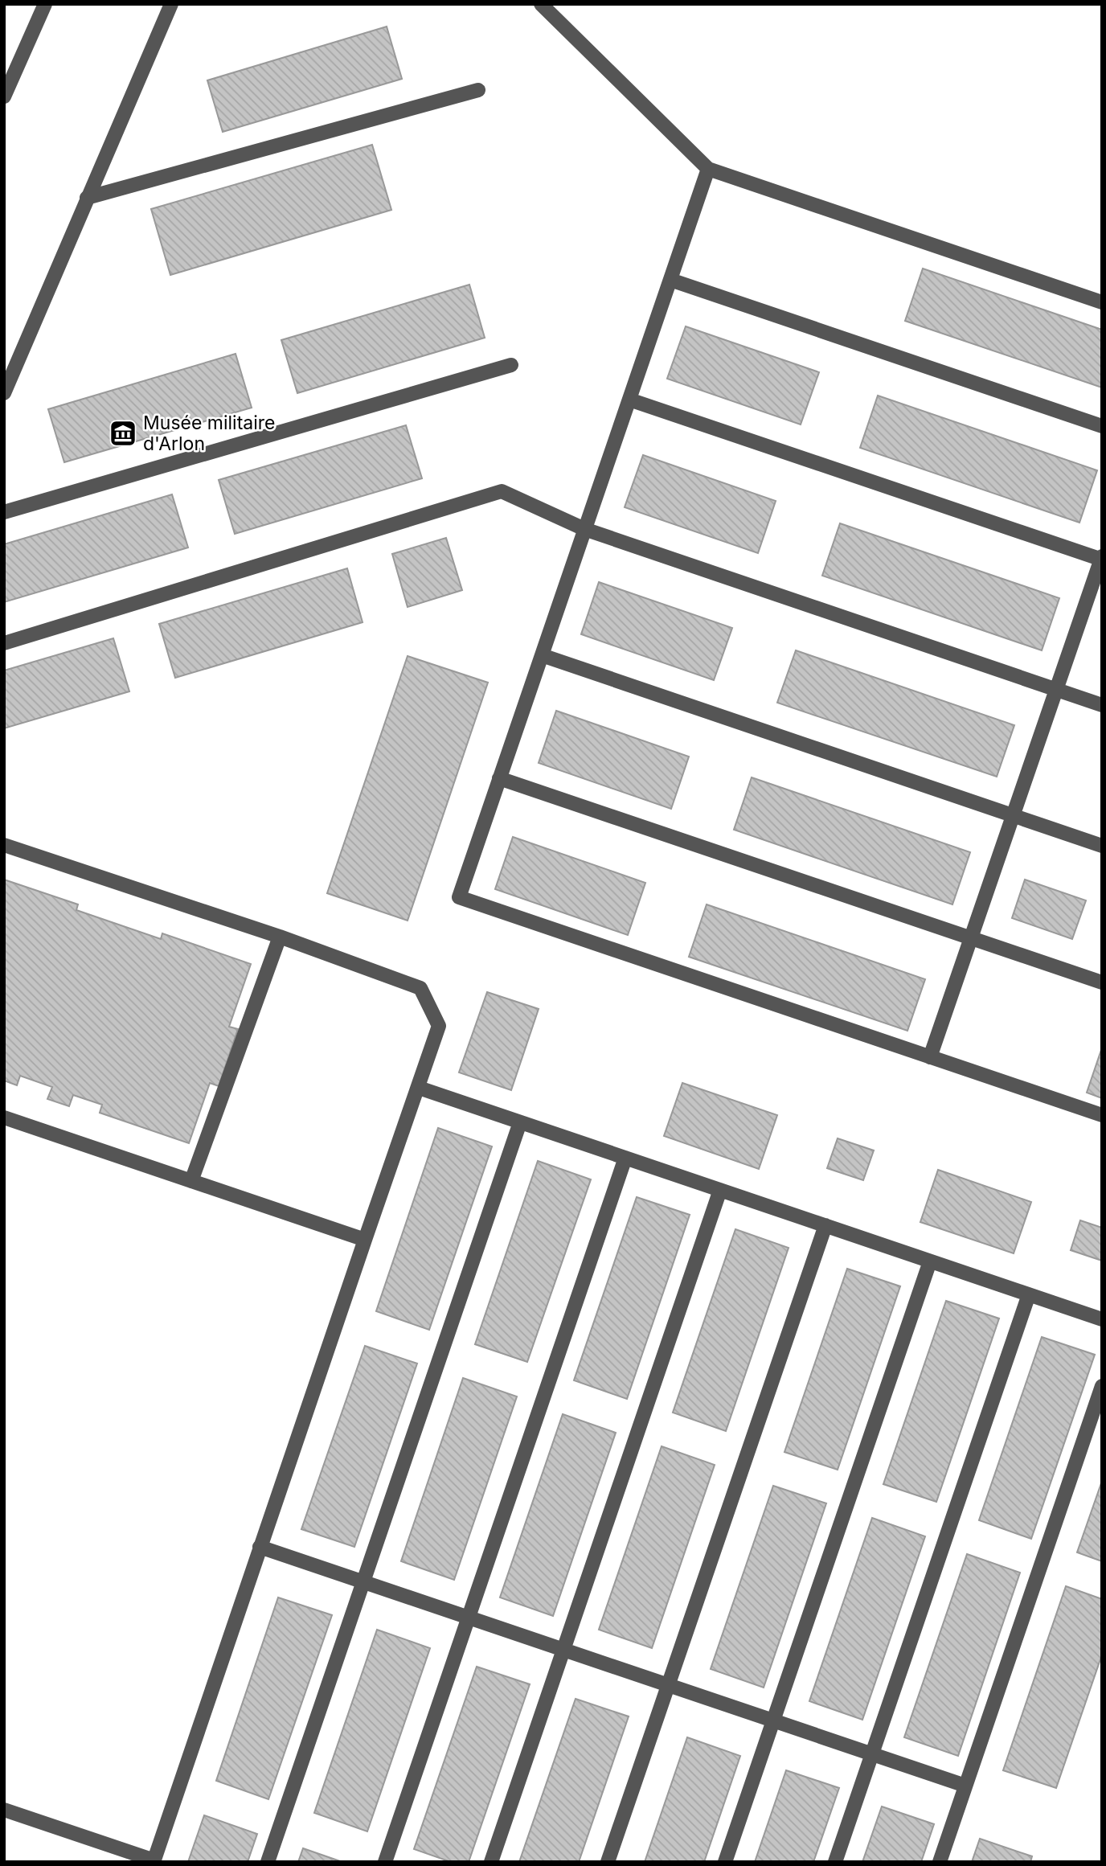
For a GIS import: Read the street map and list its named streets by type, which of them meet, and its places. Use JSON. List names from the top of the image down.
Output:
{
  "places": {
    "museum": ["Musée militaire d'Arlon"]
  }
}
